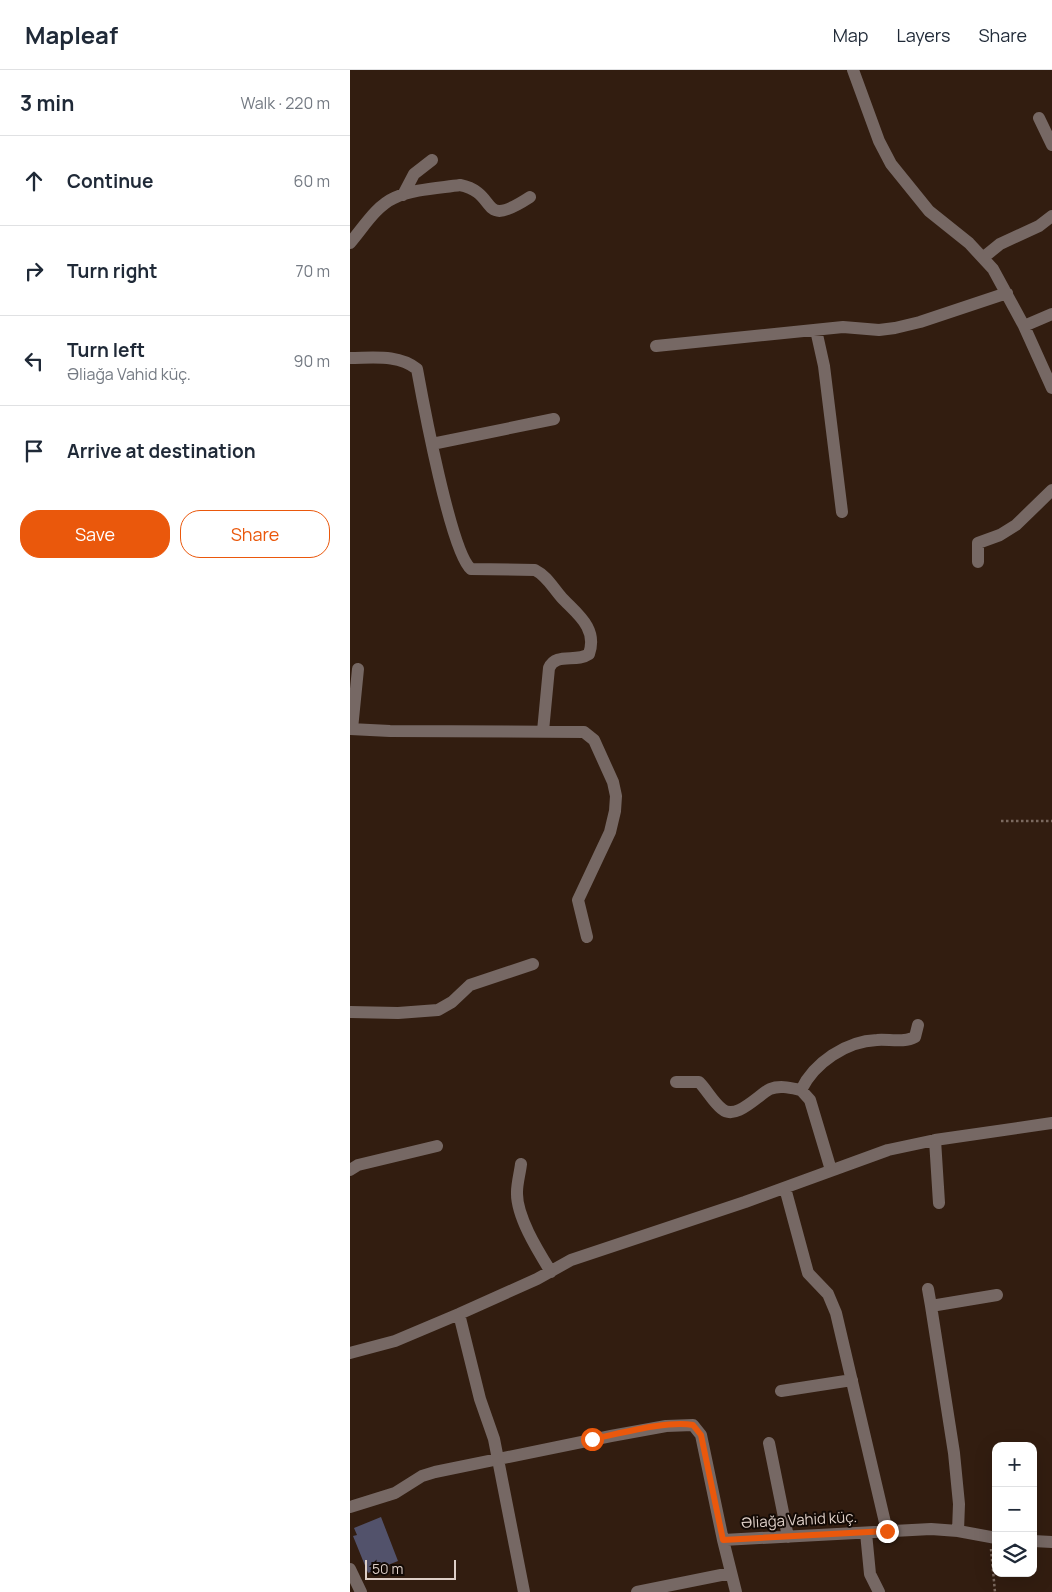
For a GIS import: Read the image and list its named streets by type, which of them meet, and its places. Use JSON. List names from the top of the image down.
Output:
{
  "streets": {
    "street": ["Əliağa Vahid küç."]
  },
  "scale_bar": "50 m",
  "page": {
    "header": "Mapleaf",
    "nav": ["Map", "Layers", "Share"],
    "heading": ["3 min", "Walk · 220 m"],
    "list": [
      ["Continue", "60 m"],
      ["Turn right", "70 m"],
      ["Turn left", "Əliağa Vahid küç.", "90 m"],
      "Arrive at destination"
    ],
    "buttons": ["Save", "Share"],
    "map_buttons": ["+", "−"],
    "scale": "50 m"
  }
}
